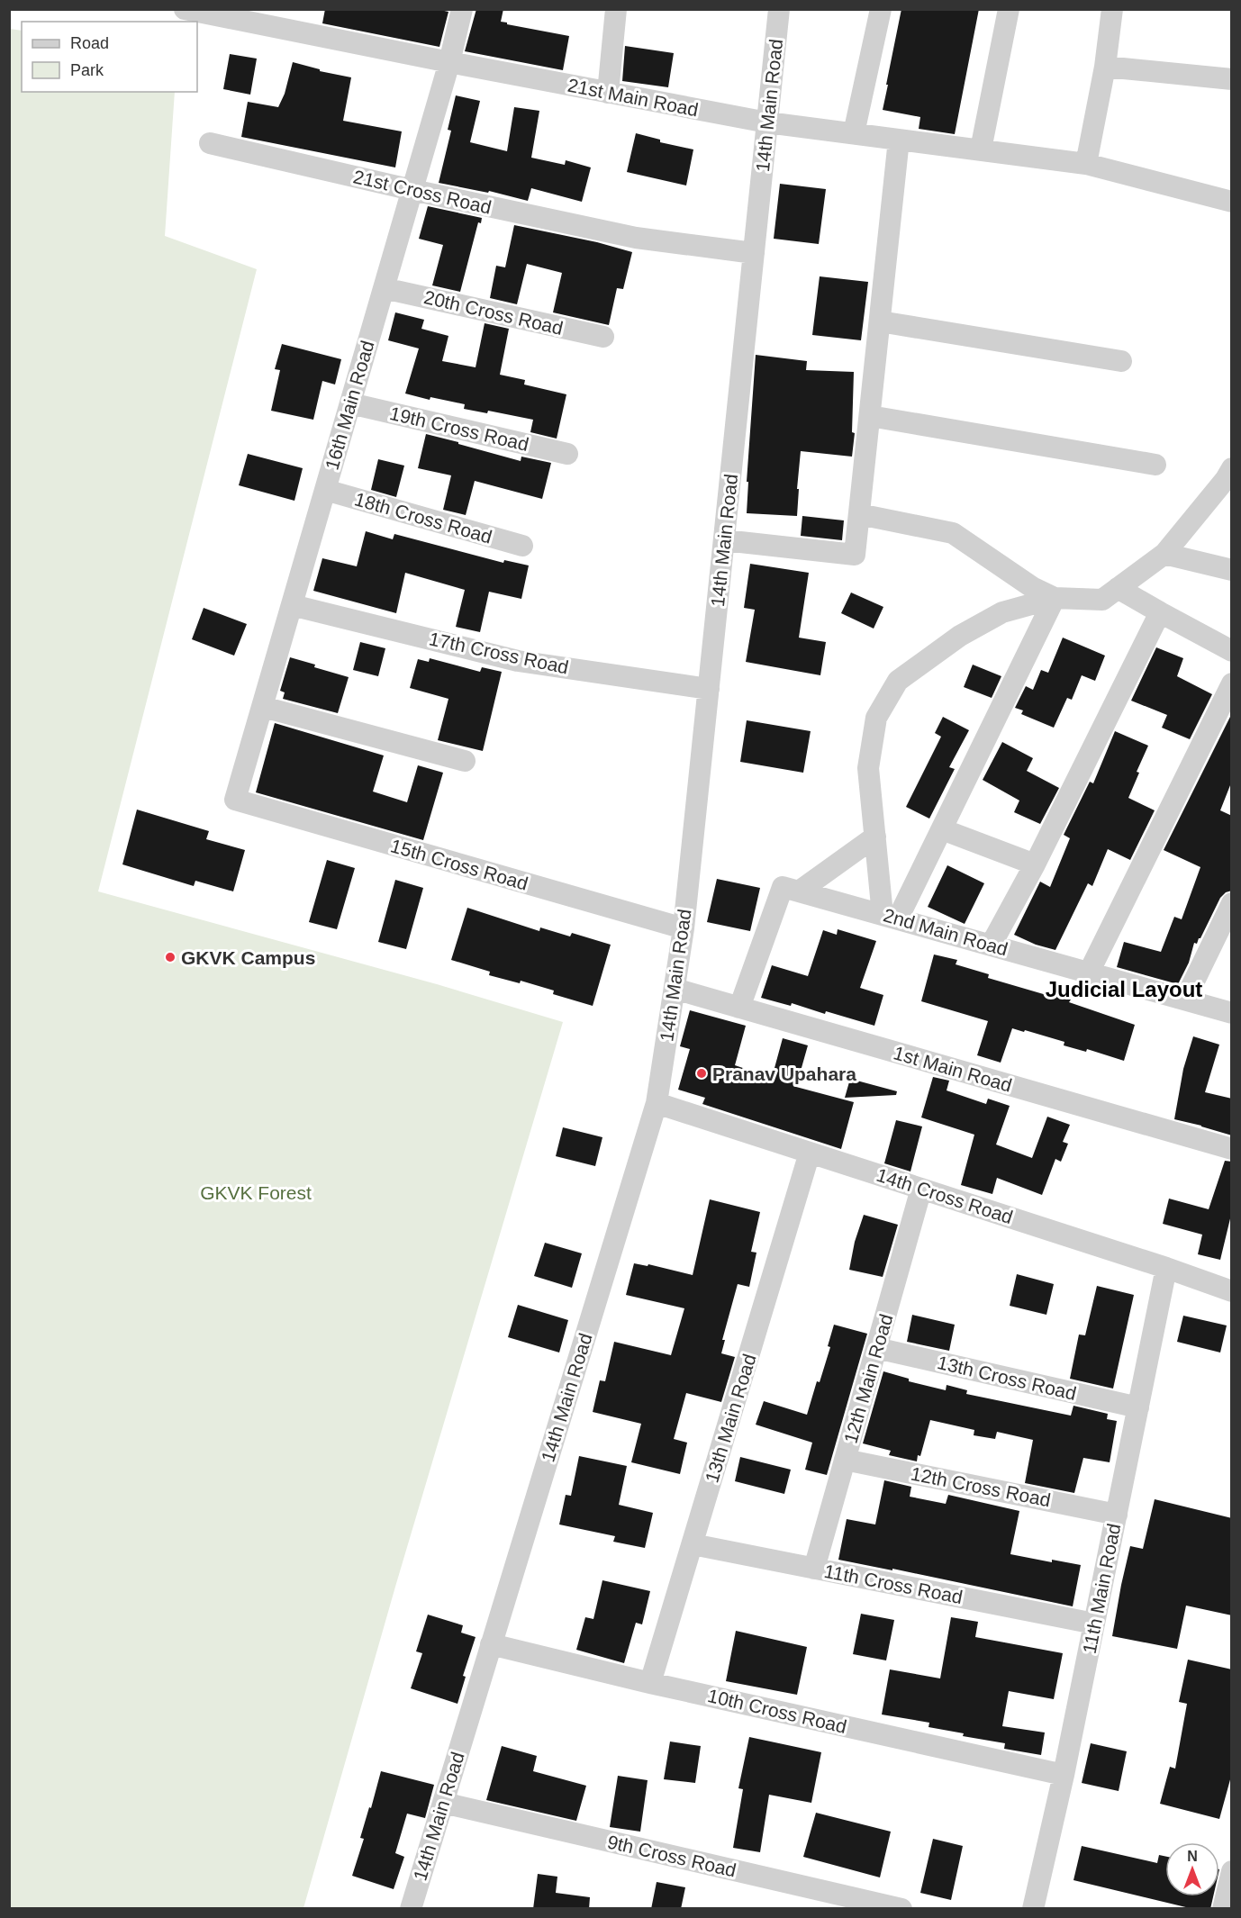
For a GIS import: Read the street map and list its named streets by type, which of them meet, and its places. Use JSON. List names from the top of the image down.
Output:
{
  "streets": {
    "street": [
      "21st Main Road",
      "14th Main Road",
      "21st Cross Road",
      "20th Cross Road",
      "16th Main Road",
      "19th Cross Road",
      "18th Cross Road",
      "17th Cross Road",
      "15th Cross Road",
      "2nd Main Road",
      "1st Main Road",
      "14th Cross Road",
      "13th Cross Road",
      "12th Main Road",
      "13th Main Road",
      "12th Cross Road",
      "11th Cross Road",
      "11th Main Road",
      "10th Cross Road",
      "9th Cross Road"
    ]
  },
  "crossings": [
    ["21st Main Road", "14th Main Road"],
    ["21st Main Road", "16th Main Road"],
    ["14th Main Road", "21st Cross Road"],
    ["14th Main Road", "17th Cross Road"],
    ["14th Main Road", "15th Cross Road"],
    ["14th Main Road", "1st Main Road"],
    ["14th Main Road", "14th Cross Road"],
    ["14th Main Road", "10th Cross Road"],
    ["14th Main Road", "9th Cross Road"],
    ["21st Cross Road", "16th Main Road"],
    ["20th Cross Road", "16th Main Road"],
    ["16th Main Road", "19th Cross Road"],
    ["16th Main Road", "18th Cross Road"],
    ["16th Main Road", "17th Cross Road"],
    ["16th Main Road", "15th Cross Road"],
    ["14th Cross Road", "12th Main Road"],
    ["14th Cross Road", "13th Main Road"],
    ["14th Cross Road", "11th Main Road"],
    ["13th Cross Road", "12th Main Road"],
    ["13th Cross Road", "11th Main Road"],
    ["12th Main Road", "12th Cross Road"],
    ["12th Main Road", "11th Cross Road"],
    ["13th Main Road", "11th Cross Road"],
    ["13th Main Road", "10th Cross Road"],
    ["12th Cross Road", "11th Main Road"],
    ["11th Cross Road", "11th Main Road"],
    ["11th Main Road", "10th Cross Road"]
  ],
  "districts": ["Judicial Layout"],
  "parks": ["GKVK Forest"],
  "places": ["GKVK Campus", "Pranav Upahara"],
  "legend": ["Road", "Park"],
  "north": "top"
}
